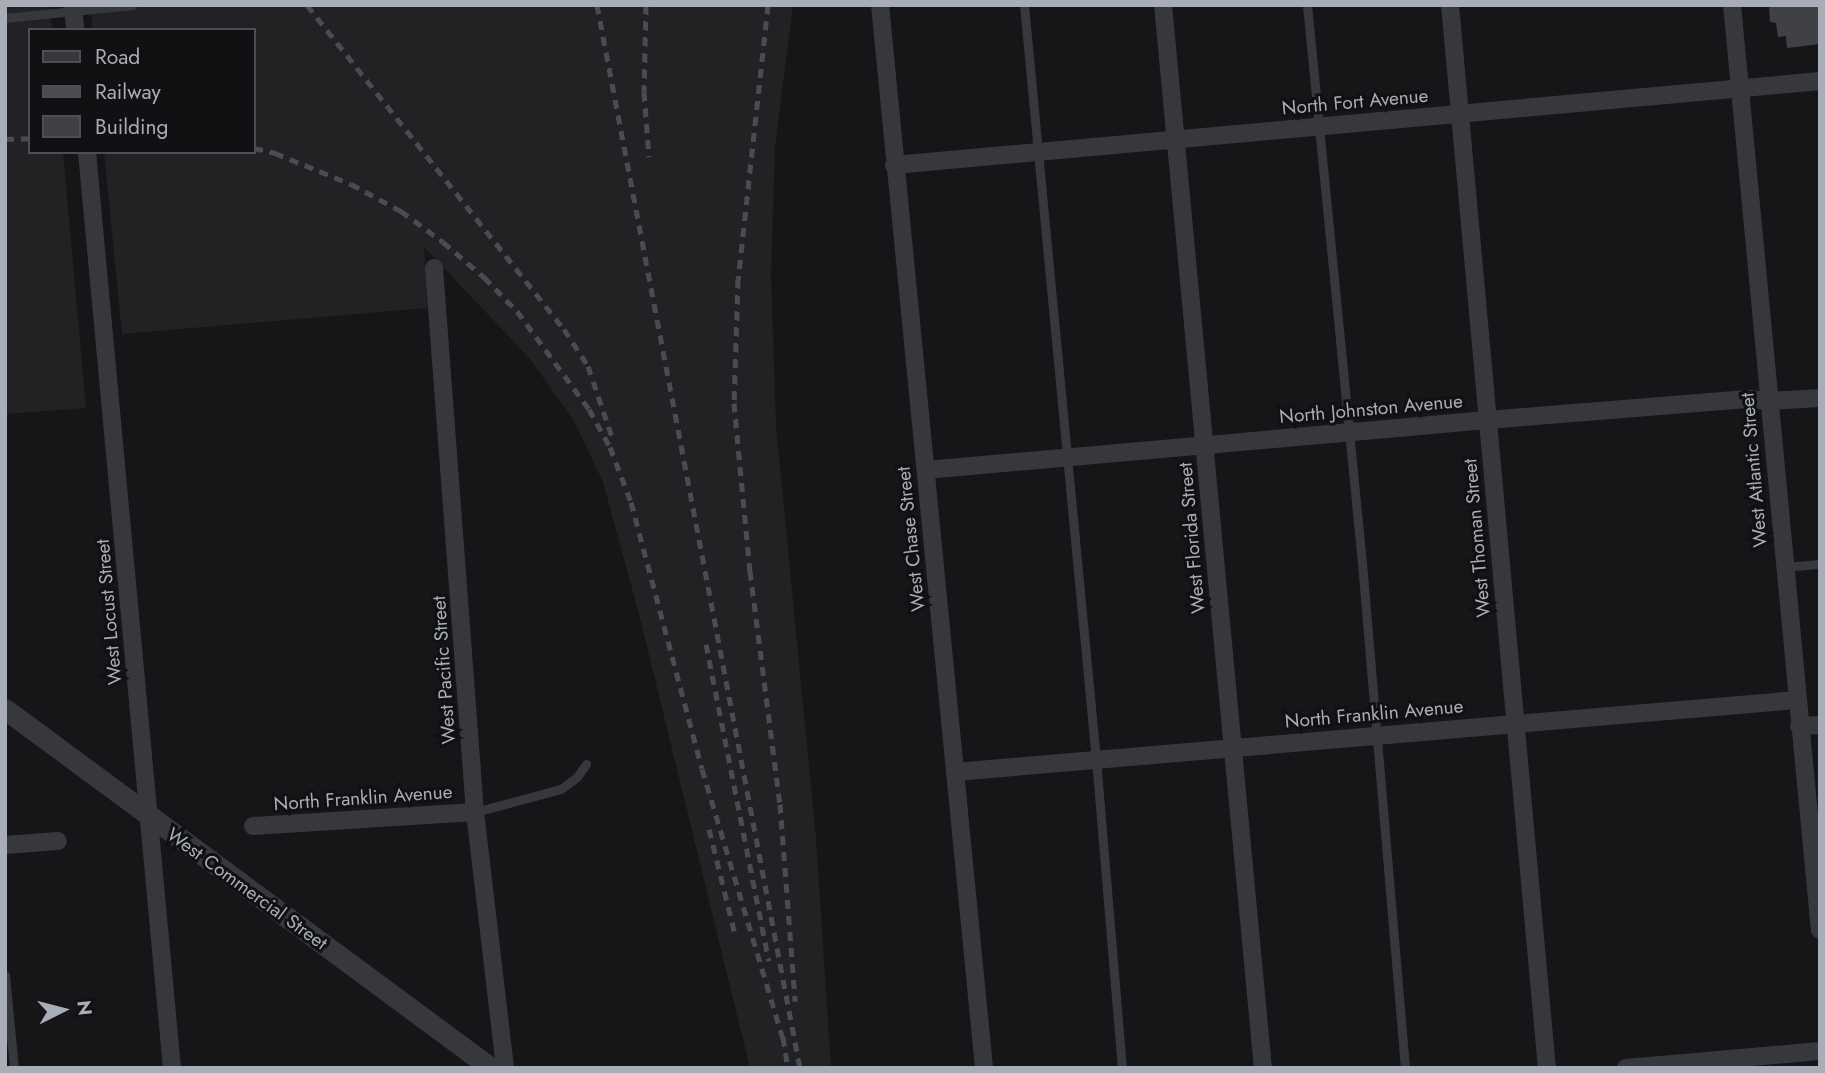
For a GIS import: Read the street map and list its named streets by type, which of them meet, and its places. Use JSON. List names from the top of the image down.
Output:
{
  "streets": {
    "street": [
      "North Fort Avenue",
      "North Johnston Avenue",
      "West Atlantic Street",
      "West Florida Street",
      "West Thoman Street",
      "West Chase Street",
      "West Locust Street",
      "West Pacific Street",
      "North Franklin Avenue",
      "West Commercial Street"
    ]
  },
  "crossings": [
    ["North Fort Avenue", "West Atlantic Street"],
    ["North Fort Avenue", "West Florida Street"],
    ["North Fort Avenue", "West Thoman Street"],
    ["North Fort Avenue", "West Chase Street"],
    ["North Johnston Avenue", "West Atlantic Street"],
    ["North Johnston Avenue", "West Florida Street"],
    ["North Johnston Avenue", "West Thoman Street"],
    ["North Johnston Avenue", "West Chase Street"],
    ["West Atlantic Street", "North Franklin Avenue"],
    ["West Florida Street", "North Franklin Avenue"],
    ["West Thoman Street", "North Franklin Avenue"],
    ["West Chase Street", "North Franklin Avenue"],
    ["West Locust Street", "West Commercial Street"],
    ["West Pacific Street", "North Franklin Avenue"]
  ],
  "legend": ["Road", "Railway", "Building"],
  "north": "right"
}
